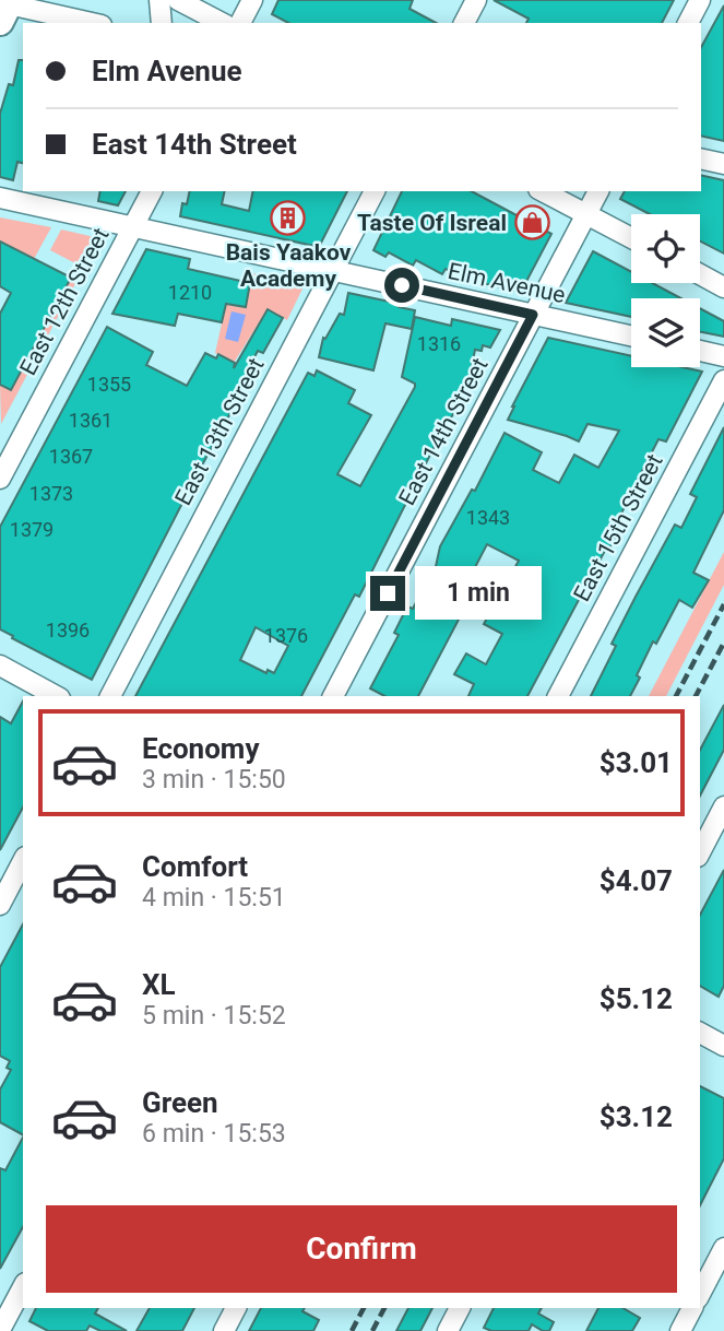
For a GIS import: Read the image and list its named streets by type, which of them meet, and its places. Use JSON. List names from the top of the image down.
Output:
{
  "streets": {
    "street": [
      "Elm Avenue",
      "East 12th Street",
      "East 13th Street",
      "East 14th Street",
      "East 15th Street"
    ]
  },
  "crossings": [
    ["Elm Avenue", "East 12th Street"],
    ["Elm Avenue", "East 13th Street"],
    ["Elm Avenue", "East 14th Street"]
  ],
  "places": {
    "building": ["Bais Yaakov Academy"],
    "shop": ["Taste Of Isreal"]
  },
  "house_numbers": [
    "1210",
    "1316",
    "1355",
    "1361",
    "1367",
    "1373",
    "1343",
    "1379",
    "1396",
    "1376"
  ],
  "page": {
    "banner": ["Elm Avenue", "East 14th Street"],
    "bubble": "1 min",
    "list": [
      {
        "name": "Economy",
        "note": "3 min · 15:50",
        "value": "$3.01"
      },
      {
        "name": "Comfort",
        "note": "4 min · 15:51",
        "value": "$4.07"
      },
      {
        "name": "XL",
        "note": "5 min · 15:52",
        "value": "$5.12"
      },
      {
        "name": "Green",
        "note": "6 min · 15:53",
        "value": "$3.12"
      }
    ],
    "buttons": "Confirm"
  }
}
